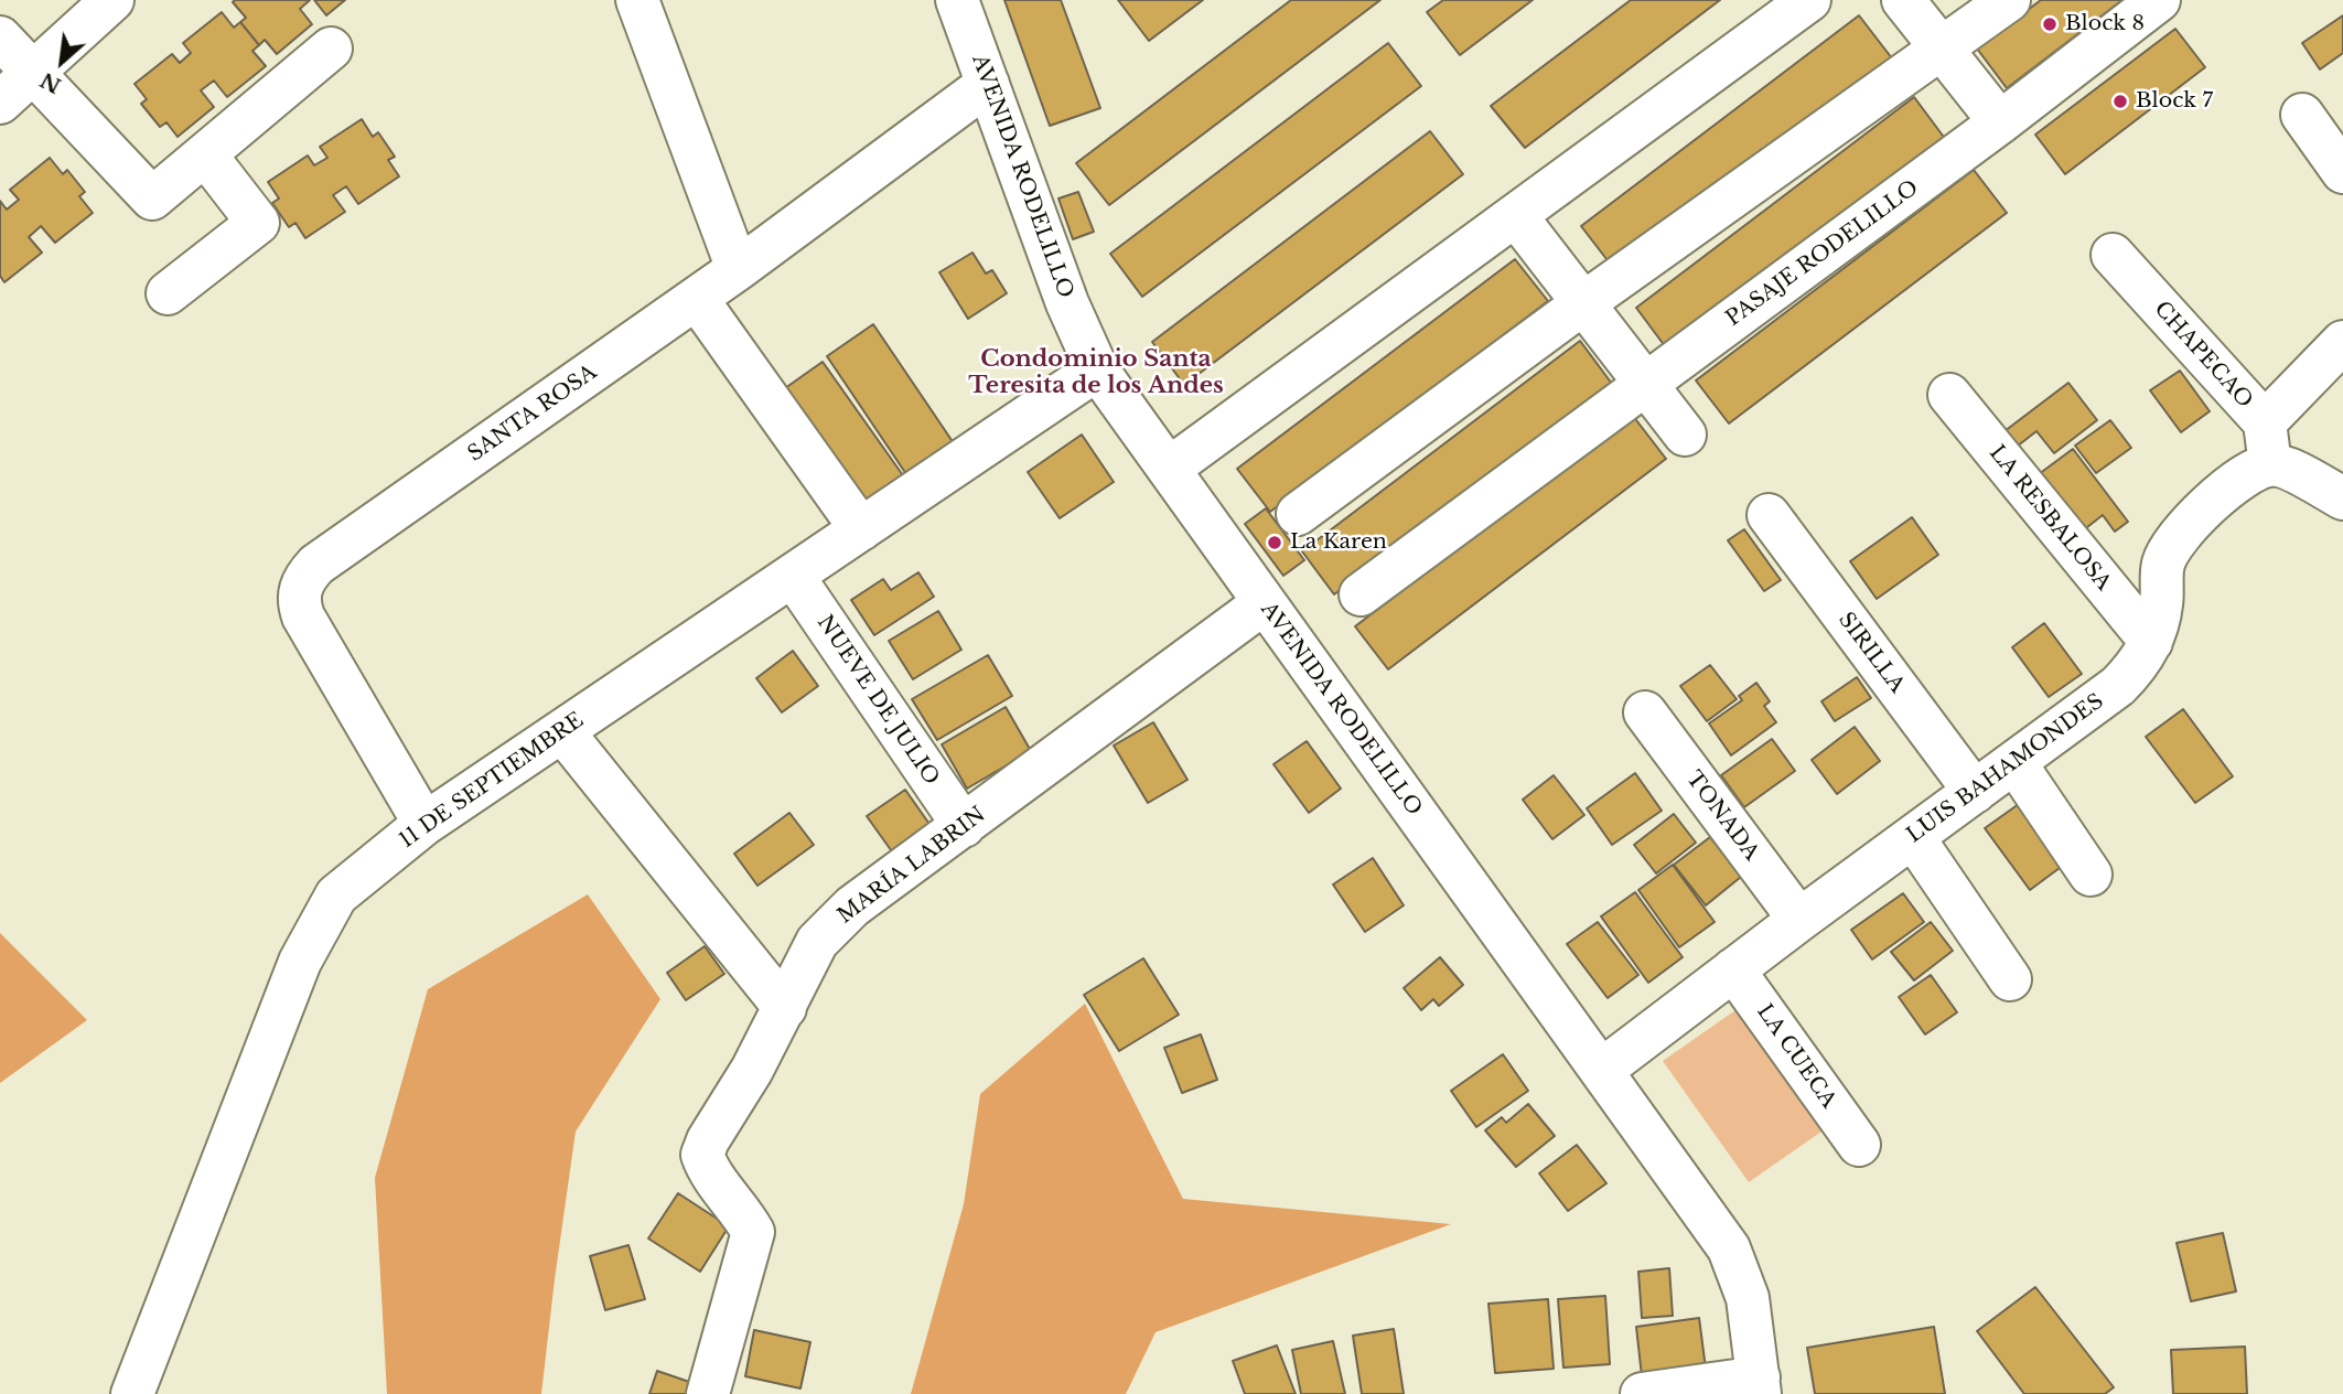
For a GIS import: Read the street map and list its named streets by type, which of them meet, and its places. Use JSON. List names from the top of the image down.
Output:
{
  "streets": {
    "street": [
      "AVENIDA RODELILLO",
      "PASAJE RODELILLO",
      "CHAPECAO",
      "SANTA ROSA",
      "LA RESBALOSA",
      "SIRILLA",
      "NUEVE DE JULIO",
      "LUIS BAHAMONDES",
      "11 DE SEPTIEMBRE",
      "TONADA",
      "MARÍA LABRIN",
      "LA CUECA"
    ]
  },
  "crossings": [
    ["AVENIDA RODELILLO", "SANTA ROSA"],
    ["AVENIDA RODELILLO", "LUIS BAHAMONDES"],
    ["AVENIDA RODELILLO", "11 DE SEPTIEMBRE"],
    ["AVENIDA RODELILLO", "MARÍA LABRIN"],
    ["CHAPECAO", "LUIS BAHAMONDES"],
    ["SANTA ROSA", "11 DE SEPTIEMBRE"],
    ["LA RESBALOSA", "LUIS BAHAMONDES"],
    ["SIRILLA", "LUIS BAHAMONDES"],
    ["NUEVE DE JULIO", "11 DE SEPTIEMBRE"],
    ["NUEVE DE JULIO", "MARÍA LABRIN"],
    ["LUIS BAHAMONDES", "TONADA"],
    ["LUIS BAHAMONDES", "LA CUECA"]
  ],
  "districts": ["Condominio Santa Teresita de los Andes"],
  "places": ["Block 8", "Block 7", "La Karen"],
  "north": "bottom left"
}
